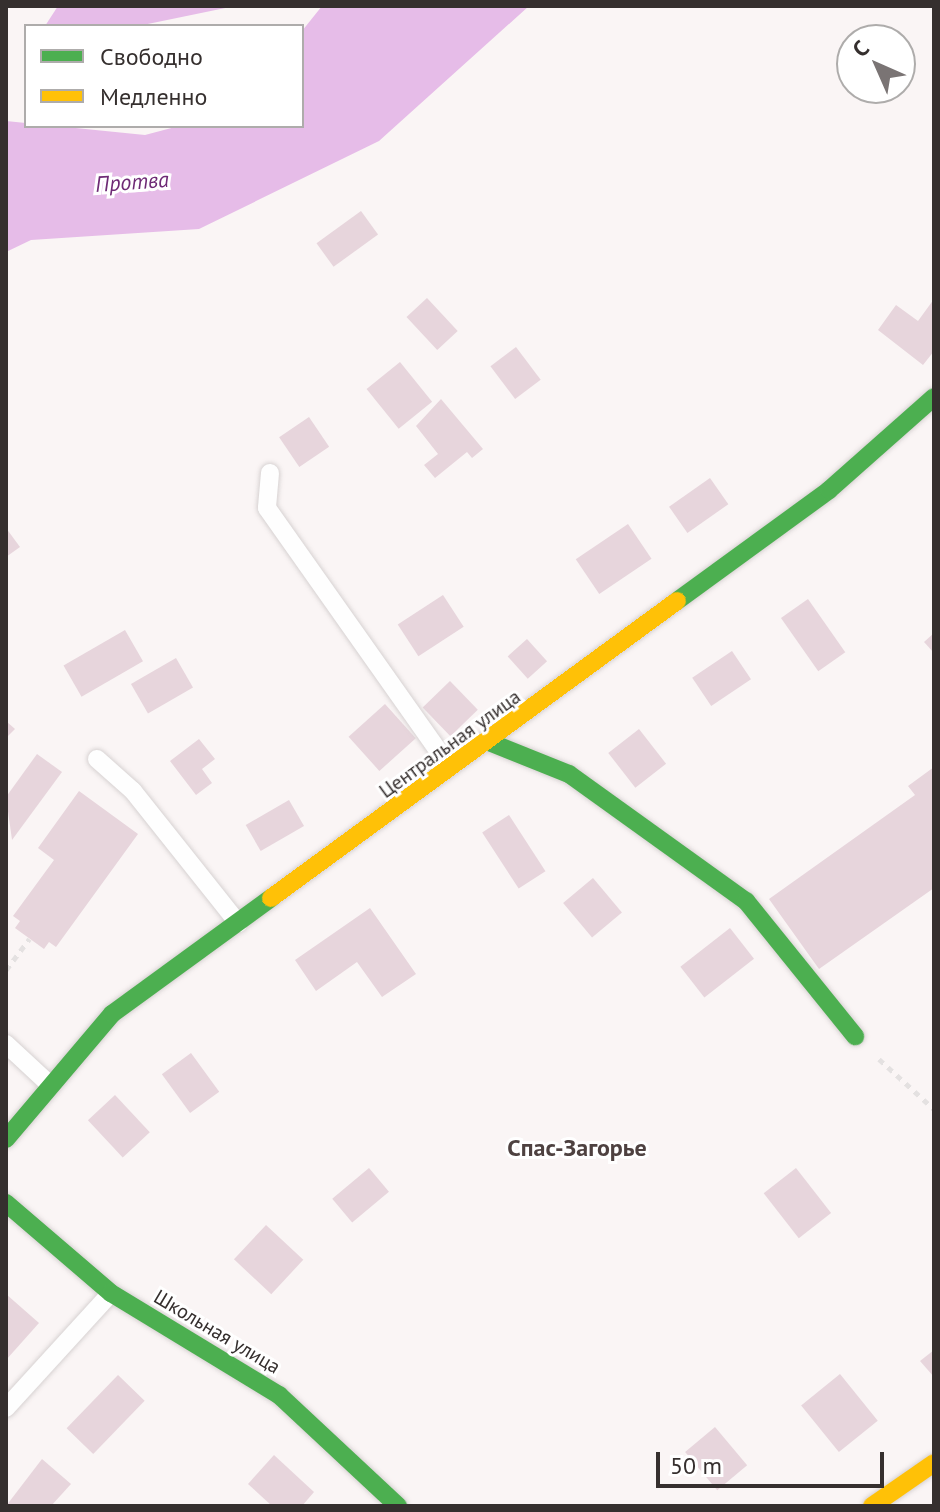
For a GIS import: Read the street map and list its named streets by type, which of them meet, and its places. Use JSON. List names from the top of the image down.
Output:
{
  "streets": {
    "street": ["Центральная улица", "Школьная улица"]
  },
  "districts": ["Спас-Загорье"],
  "water": ["Протва"],
  "legend": ["Свободно", "Медленно"],
  "scale_bar": "50 m",
  "north": "top left"
}
